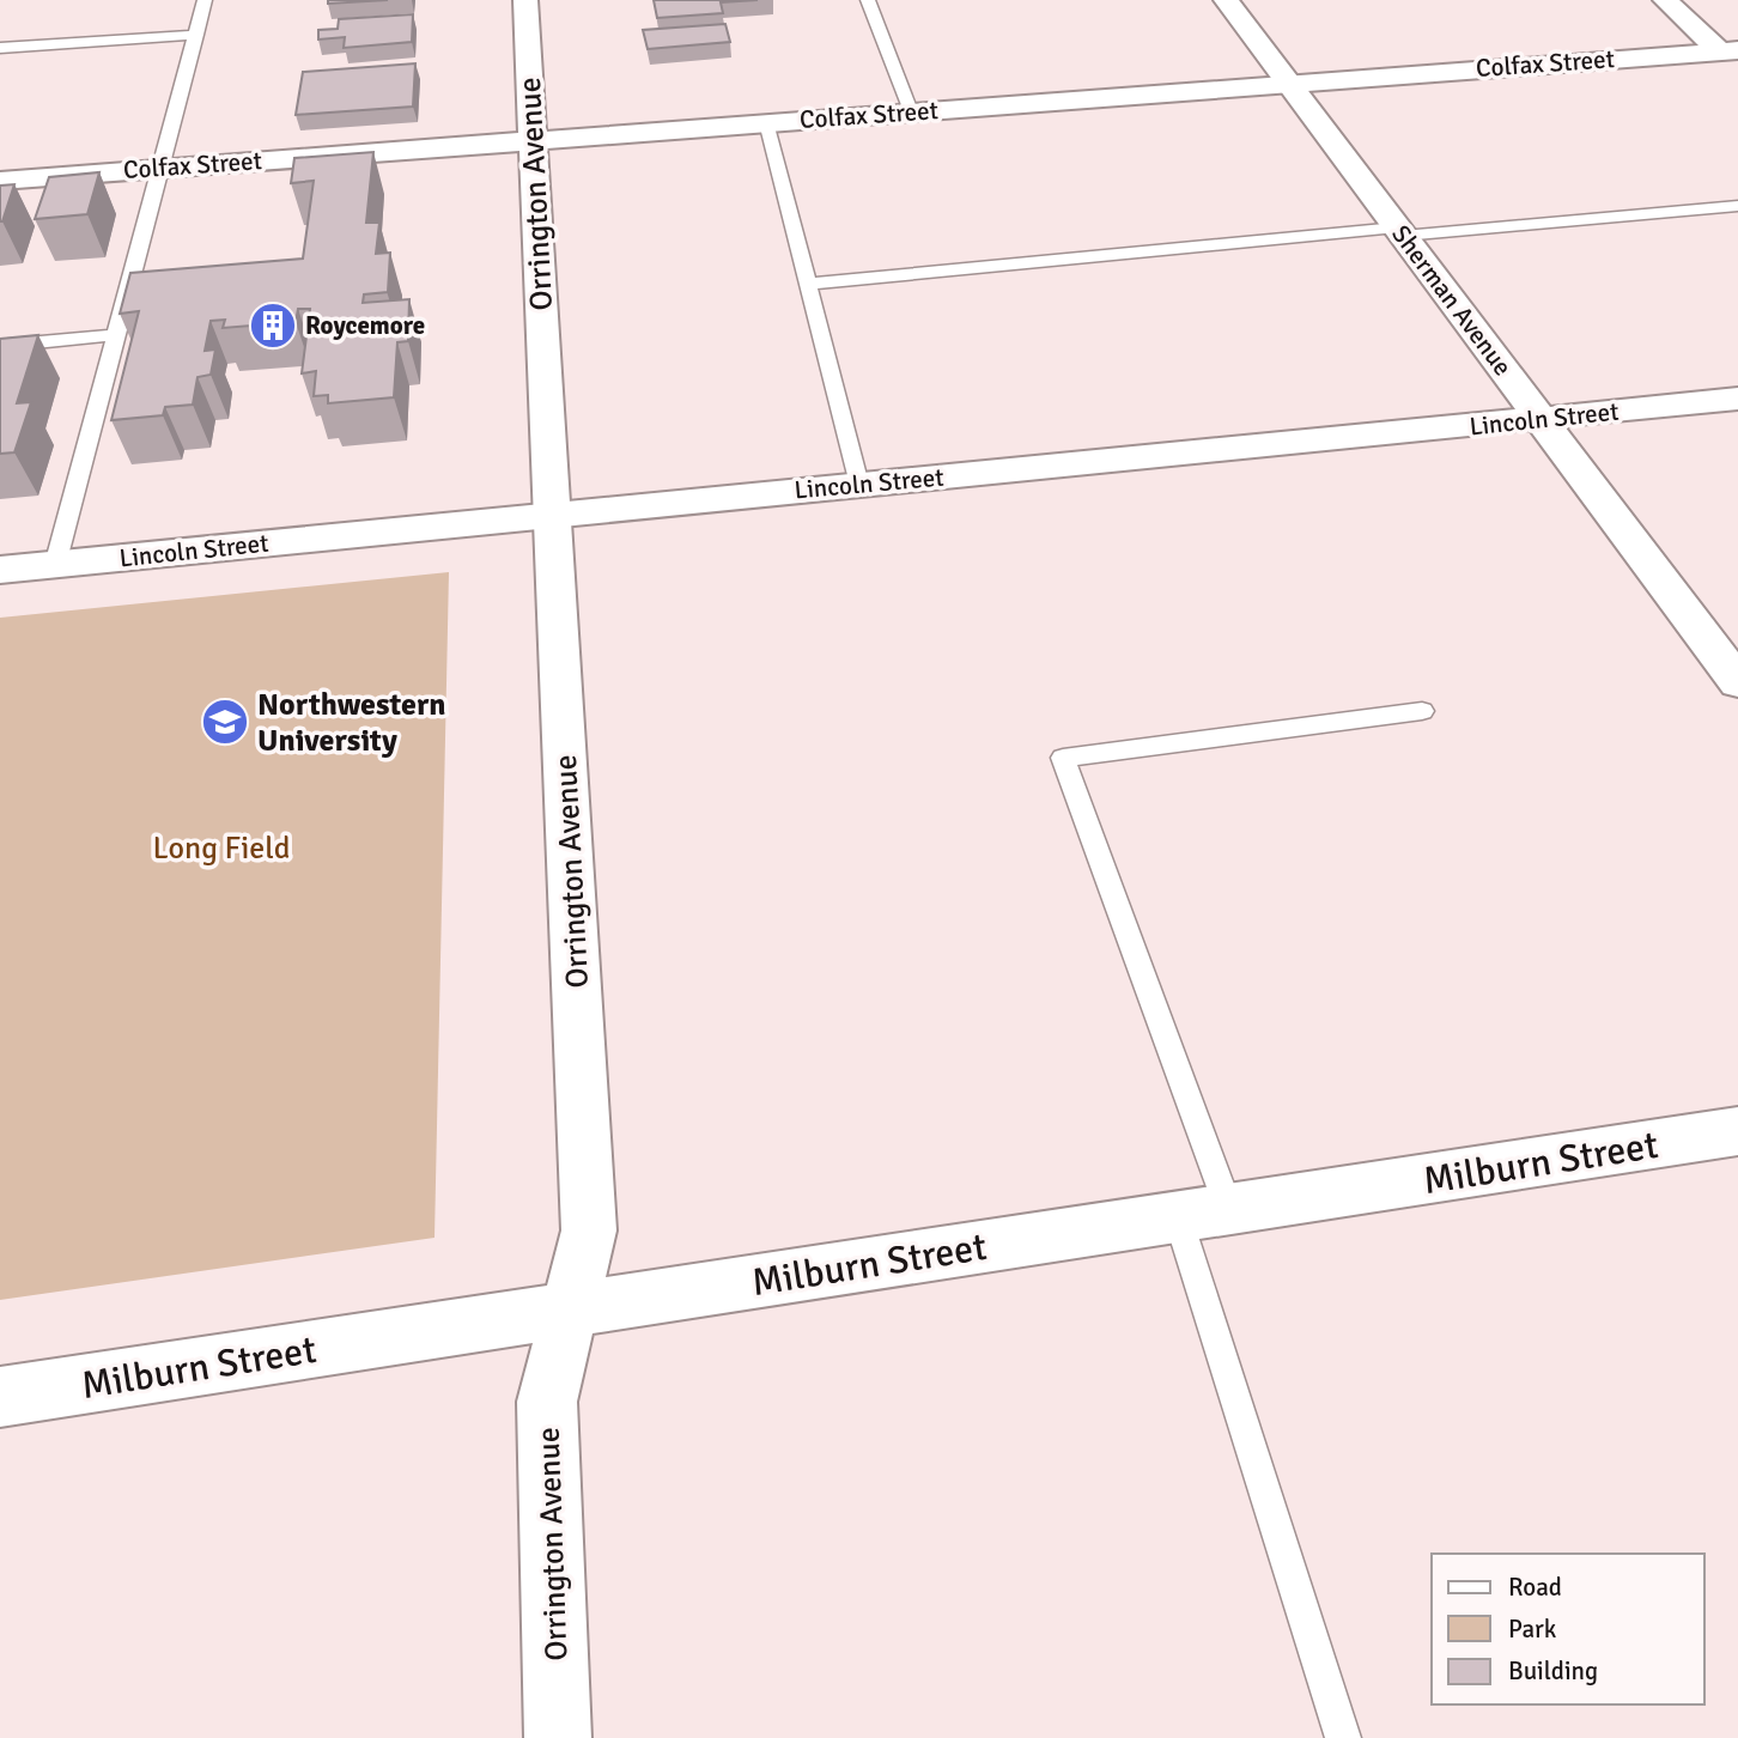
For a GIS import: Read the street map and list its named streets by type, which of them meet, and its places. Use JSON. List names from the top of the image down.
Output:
{
  "streets": {
    "street": [
      "Colfax Street",
      "Orrington Avenue",
      "Sherman Avenue",
      "Lincoln Street",
      "Milburn Street"
    ]
  },
  "crossings": [
    ["Colfax Street", "Orrington Avenue"],
    ["Colfax Street", "Sherman Avenue"],
    ["Orrington Avenue", "Lincoln Street"],
    ["Orrington Avenue", "Milburn Street"],
    ["Sherman Avenue", "Lincoln Street"]
  ],
  "parks": ["Long Field"],
  "places": {
    "building": ["Roycemore"],
    "school or university": ["Northwestern University"]
  },
  "legend": ["Road", "Park", "Building"]
}
